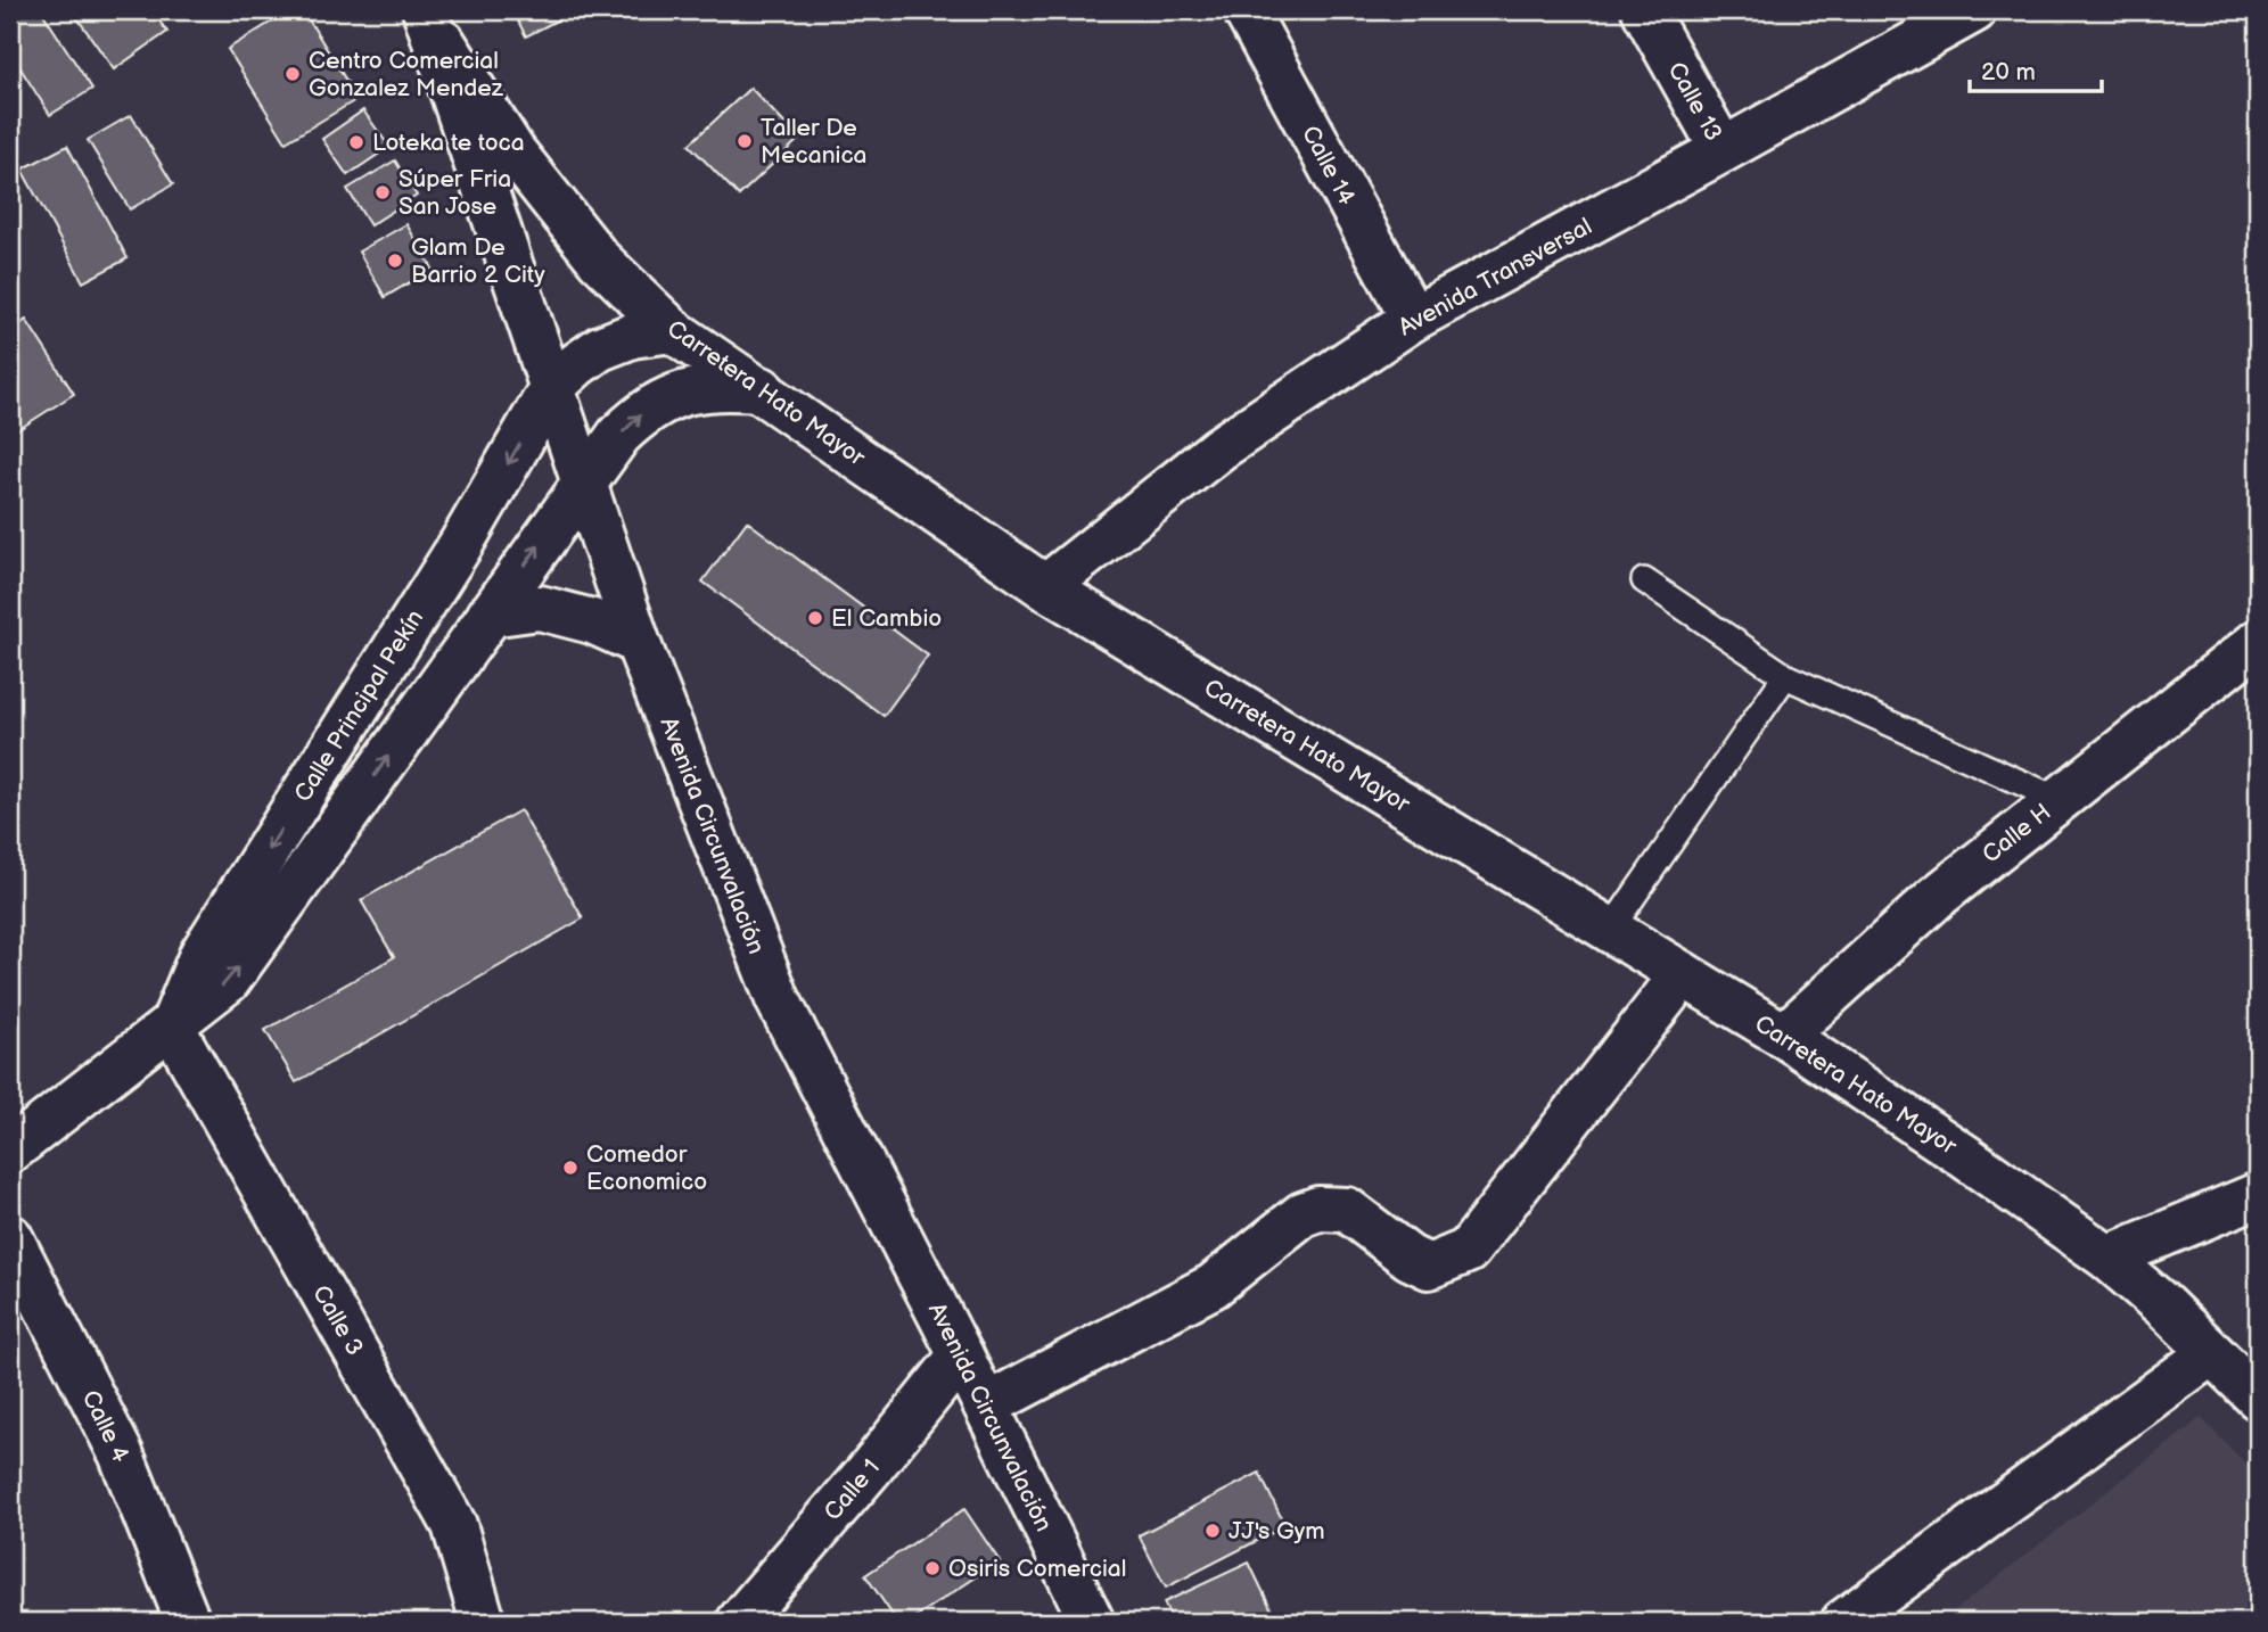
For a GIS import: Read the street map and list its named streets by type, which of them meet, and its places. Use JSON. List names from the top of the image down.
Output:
{
  "streets": {
    "street": [
      "Calle 13",
      "Calle 14",
      "Avenida Transversal",
      "Carretera Hato Mayor",
      "Calle Principal Pekín",
      "Calle H",
      "Avenida Circunvalación",
      "Calle 3",
      "Calle 4",
      "Calle 1"
    ]
  },
  "crossings": [
    ["Calle 13", "Avenida Transversal"],
    ["Calle 14", "Avenida Transversal"],
    ["Avenida Transversal", "Carretera Hato Mayor"],
    ["Carretera Hato Mayor", "Calle Principal Pekín"],
    ["Carretera Hato Mayor", "Calle H"],
    ["Carretera Hato Mayor", "Avenida Circunvalación"],
    ["Calle Principal Pekín", "Avenida Circunvalación"],
    ["Calle Principal Pekín", "Calle 3"],
    ["Avenida Circunvalación", "Calle 1"]
  ],
  "places": [
    "Centro Comercial Gonzalez Mendez",
    "Taller De Mecanica",
    "Loteka te toca",
    "Súper Fria San Jose",
    "Glam De Barrio 2 City",
    "El Cambio",
    "Comedor Economico",
    "JJ's Gym",
    "Osiris Comercial"
  ],
  "scale_bar": "20 m"
}
